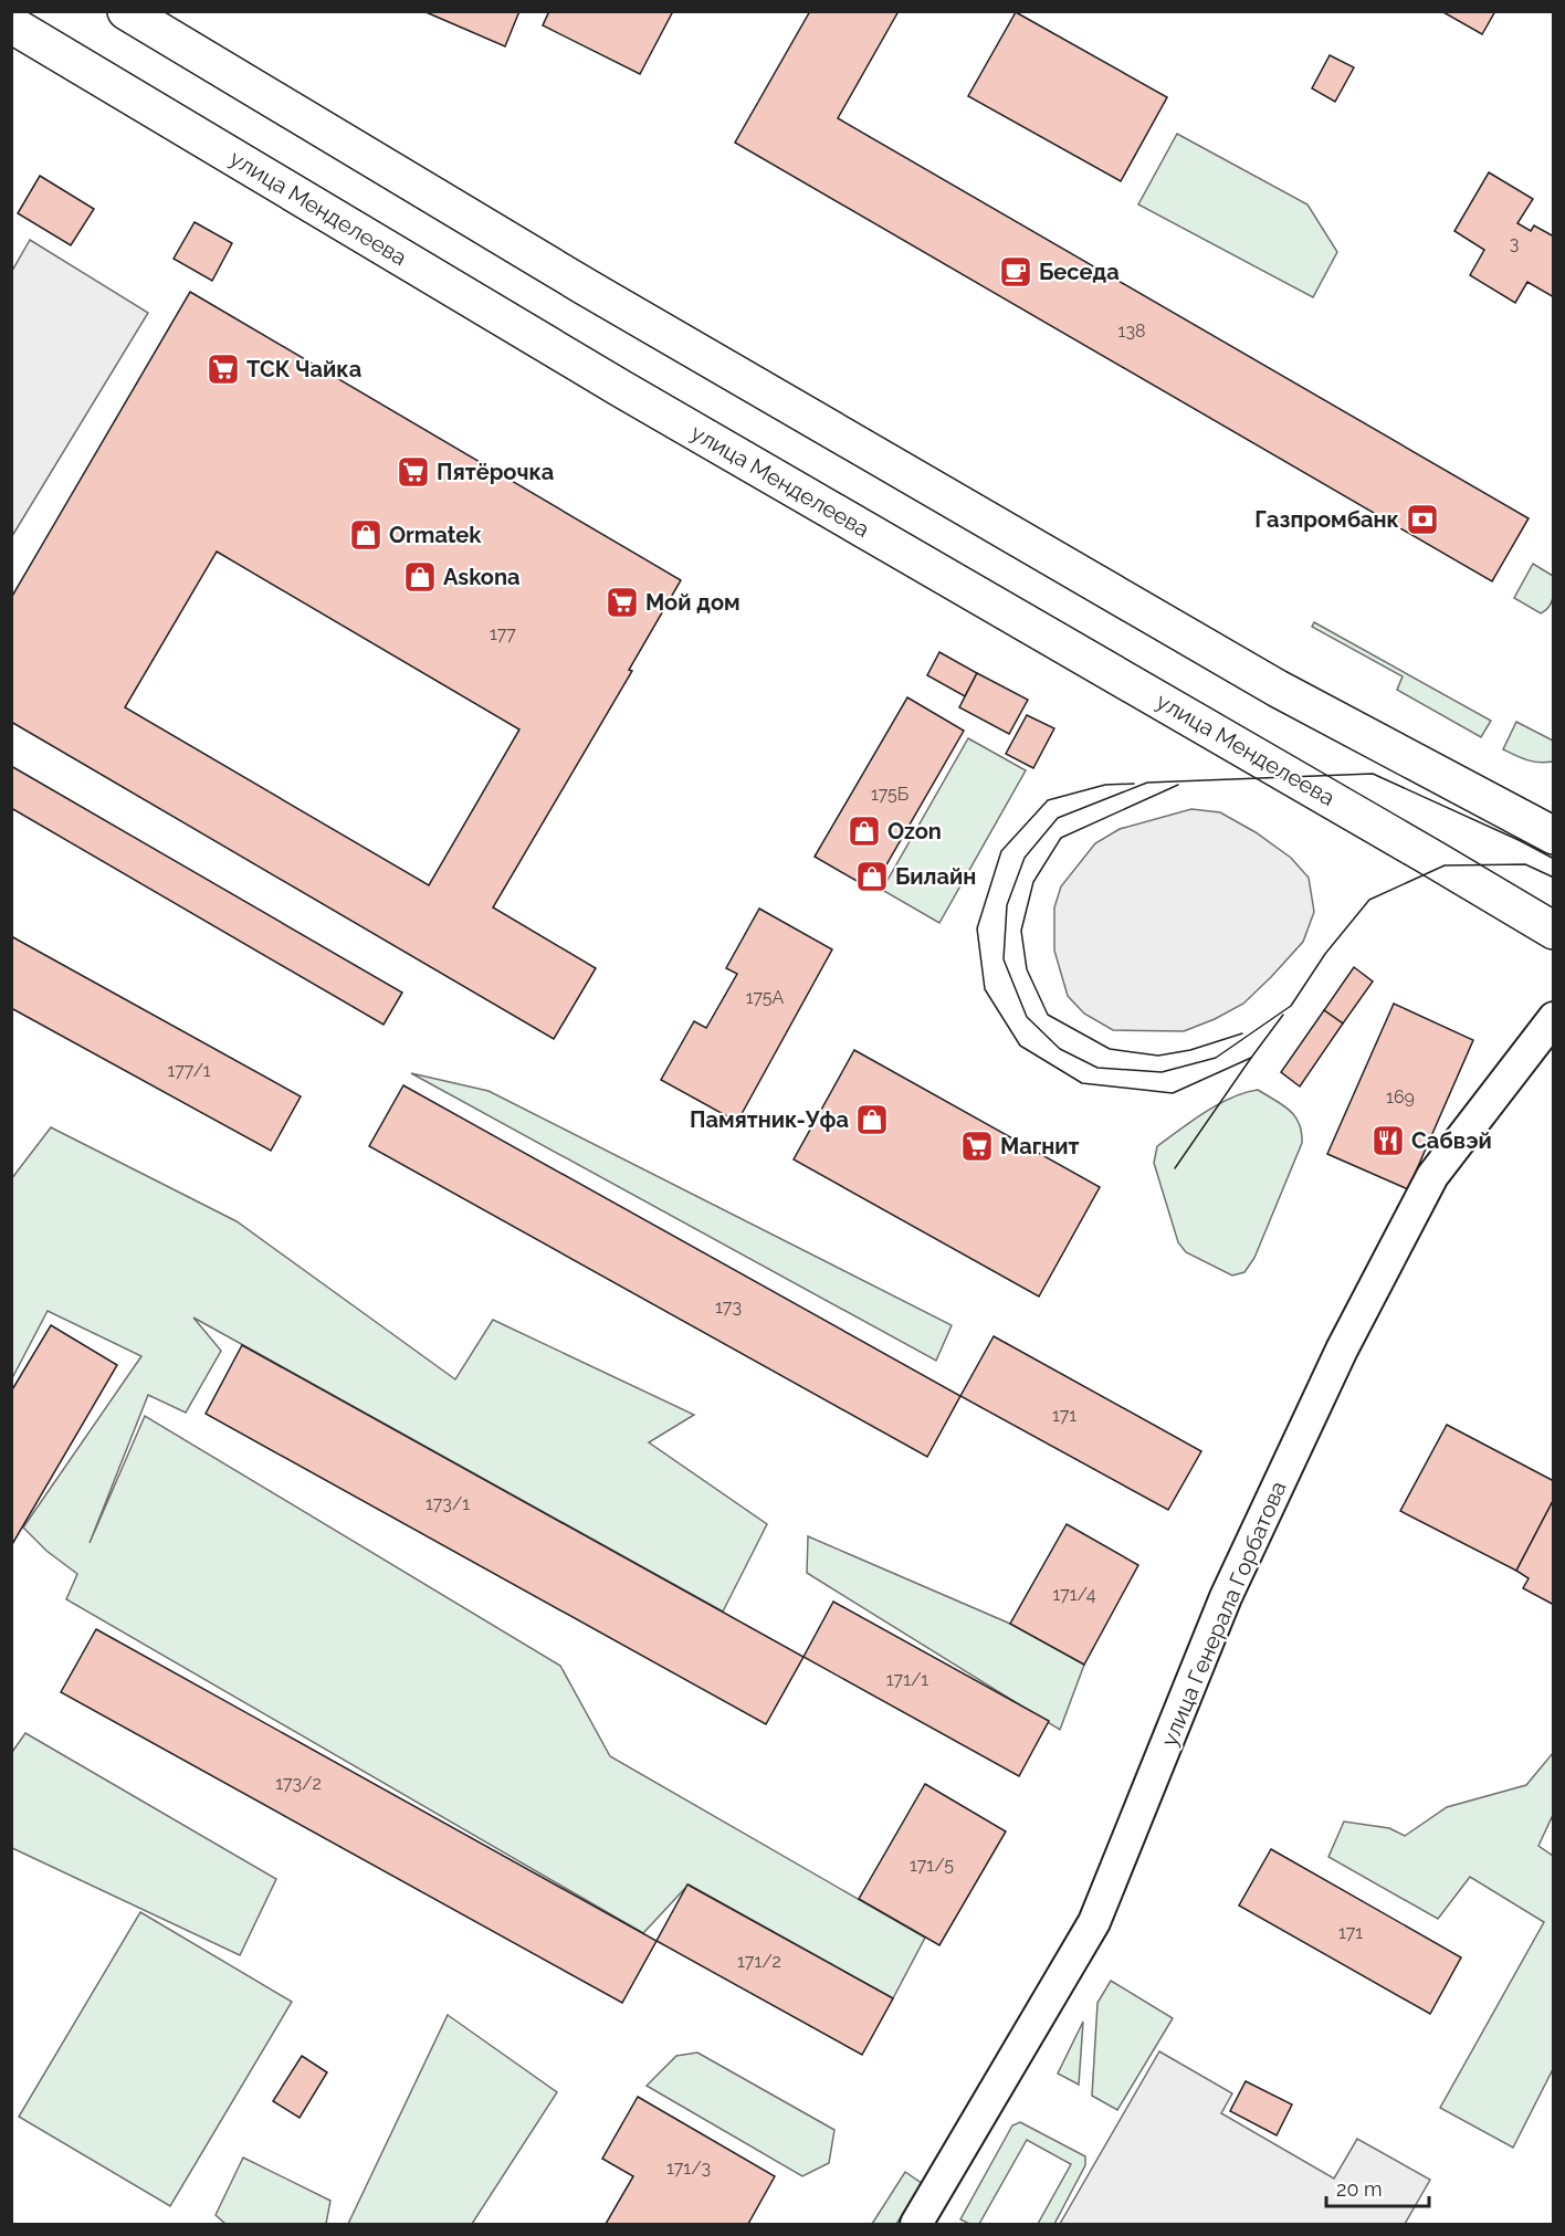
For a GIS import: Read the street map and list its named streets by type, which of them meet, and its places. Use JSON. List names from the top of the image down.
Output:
{
  "streets": {
    "main road": ["улица Менделеева"],
    "street": ["улица Генерала Горбатова"]
  },
  "places": {
    "cafe": ["Беседа"],
    "supermarket": [
      "ТСК Чайка",
      "Пятёрочка",
      "Мой дом",
      "Магнит"
    ],
    "bank": ["Газпромбанк"],
    "shop": [
      "Ormatek",
      "Askona",
      "Ozon",
      "Билайн",
      "Памятник-Уфа"
    ],
    "restaurant": ["Сабвэй"]
  },
  "house_numbers": [
    "3",
    "138",
    "177",
    "175Б",
    "175А",
    "177/1",
    "169",
    "173",
    "171",
    "173/1",
    "171/4",
    "171/1",
    "173/2",
    "171/5",
    "171",
    "171/2",
    "171/3"
  ],
  "scale_bar": "20 m"
}
